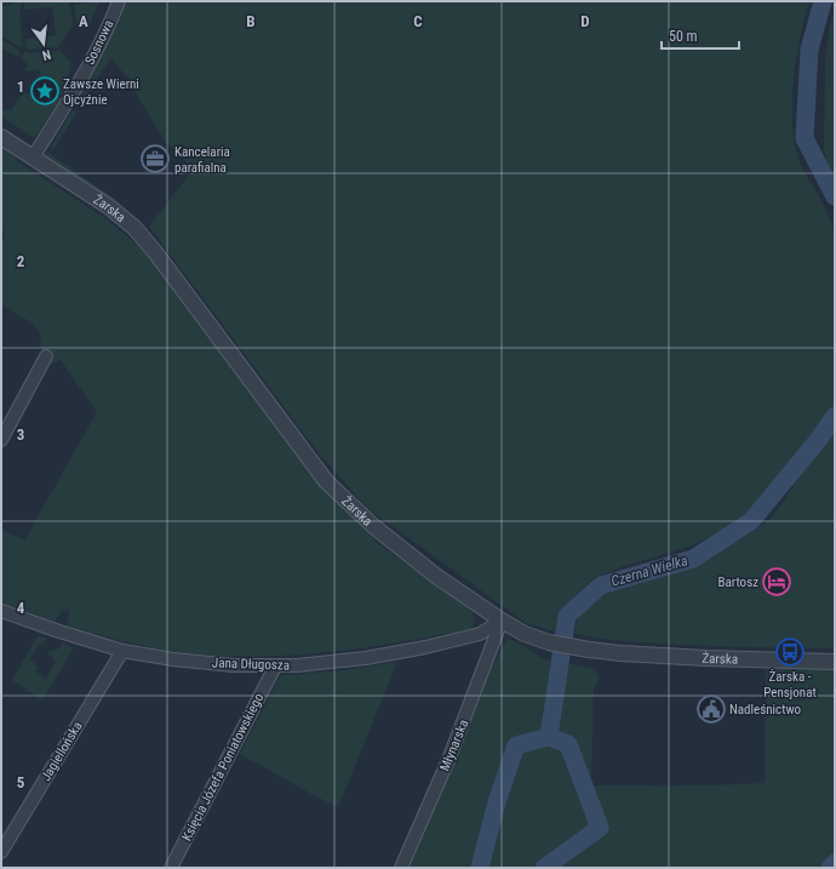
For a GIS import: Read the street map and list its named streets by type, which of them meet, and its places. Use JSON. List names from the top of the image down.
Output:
{
  "streets": {
    "street": [
      "Sosnowa",
      "Żarska",
      "Jana Długosza",
      "Młynarska",
      "Jagiellońska",
      "Księcia Józefa Poniatowskiego"
    ]
  },
  "crossings": [
    ["Sosnowa", "Żarska"],
    ["Żarska", "Jana Długosza"],
    ["Żarska", "Młynarska"],
    ["Jana Długosza", "Młynarska"],
    ["Jana Długosza", "Jagiellońska"],
    ["Jana Długosza", "Księcia Józefa Poniatowskiego"]
  ],
  "water": ["Czerna Wielka"],
  "places": {
    "place": ["Zawsze Wierni Ojcyźnie"],
    "office": ["Kancelaria parafialna"],
    "hotel": ["Bartosz"],
    "bus stop": ["Żarska - Pensjonat"],
    "public building": ["Nadleśnictwo"]
  },
  "scale_bar": "50 m",
  "north": "bottom",
  "grid": {
    "columns": [
      "A",
      "B",
      "C",
      "D"
    ],
    "rows": [
      "1",
      "2",
      "3",
      "4",
      "5"
    ]
  }
}
